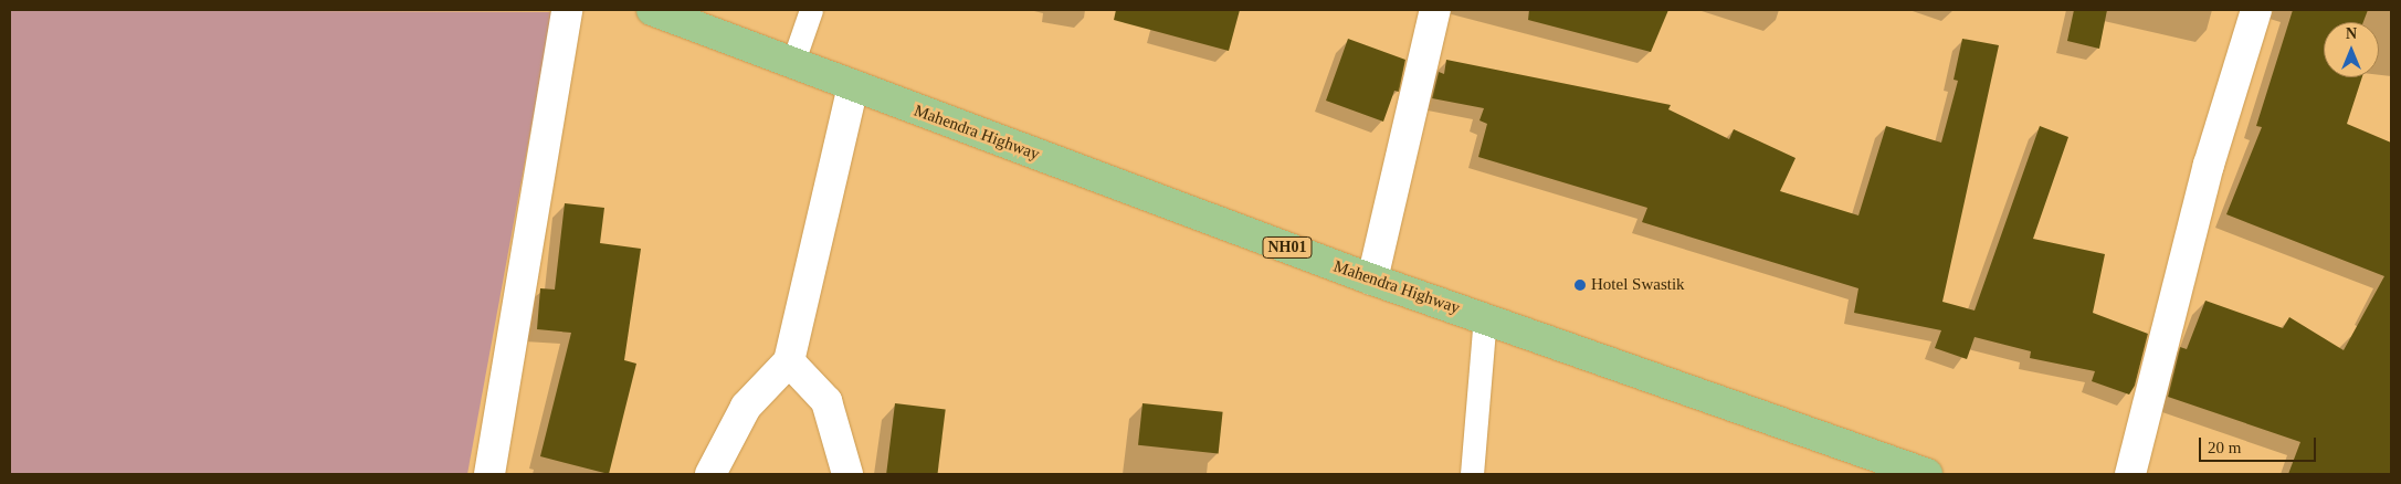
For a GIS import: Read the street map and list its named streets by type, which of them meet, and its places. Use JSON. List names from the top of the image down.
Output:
{
  "streets": {
    "highway": ["Mahendra Highway", "NH01"]
  },
  "places": ["Hotel Swastik"],
  "scale_bar": "20 m",
  "north": "top"
}
